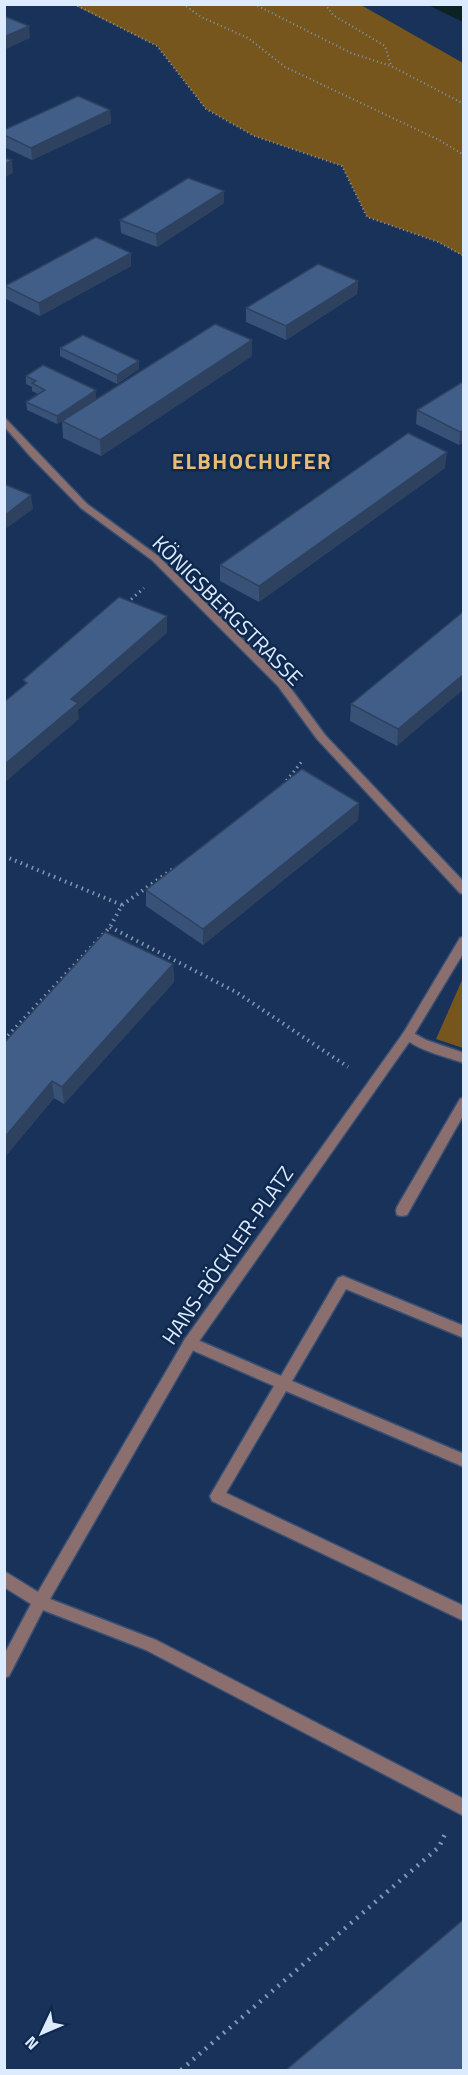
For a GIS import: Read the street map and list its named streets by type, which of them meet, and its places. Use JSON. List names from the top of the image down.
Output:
{
  "streets": {
    "street": ["KÖNIGSBERGSTRASSE", "HANS-BÖCKLER-PLATZ"]
  },
  "districts": ["ELBHOCHUFER"],
  "north": "bottom left"
}
